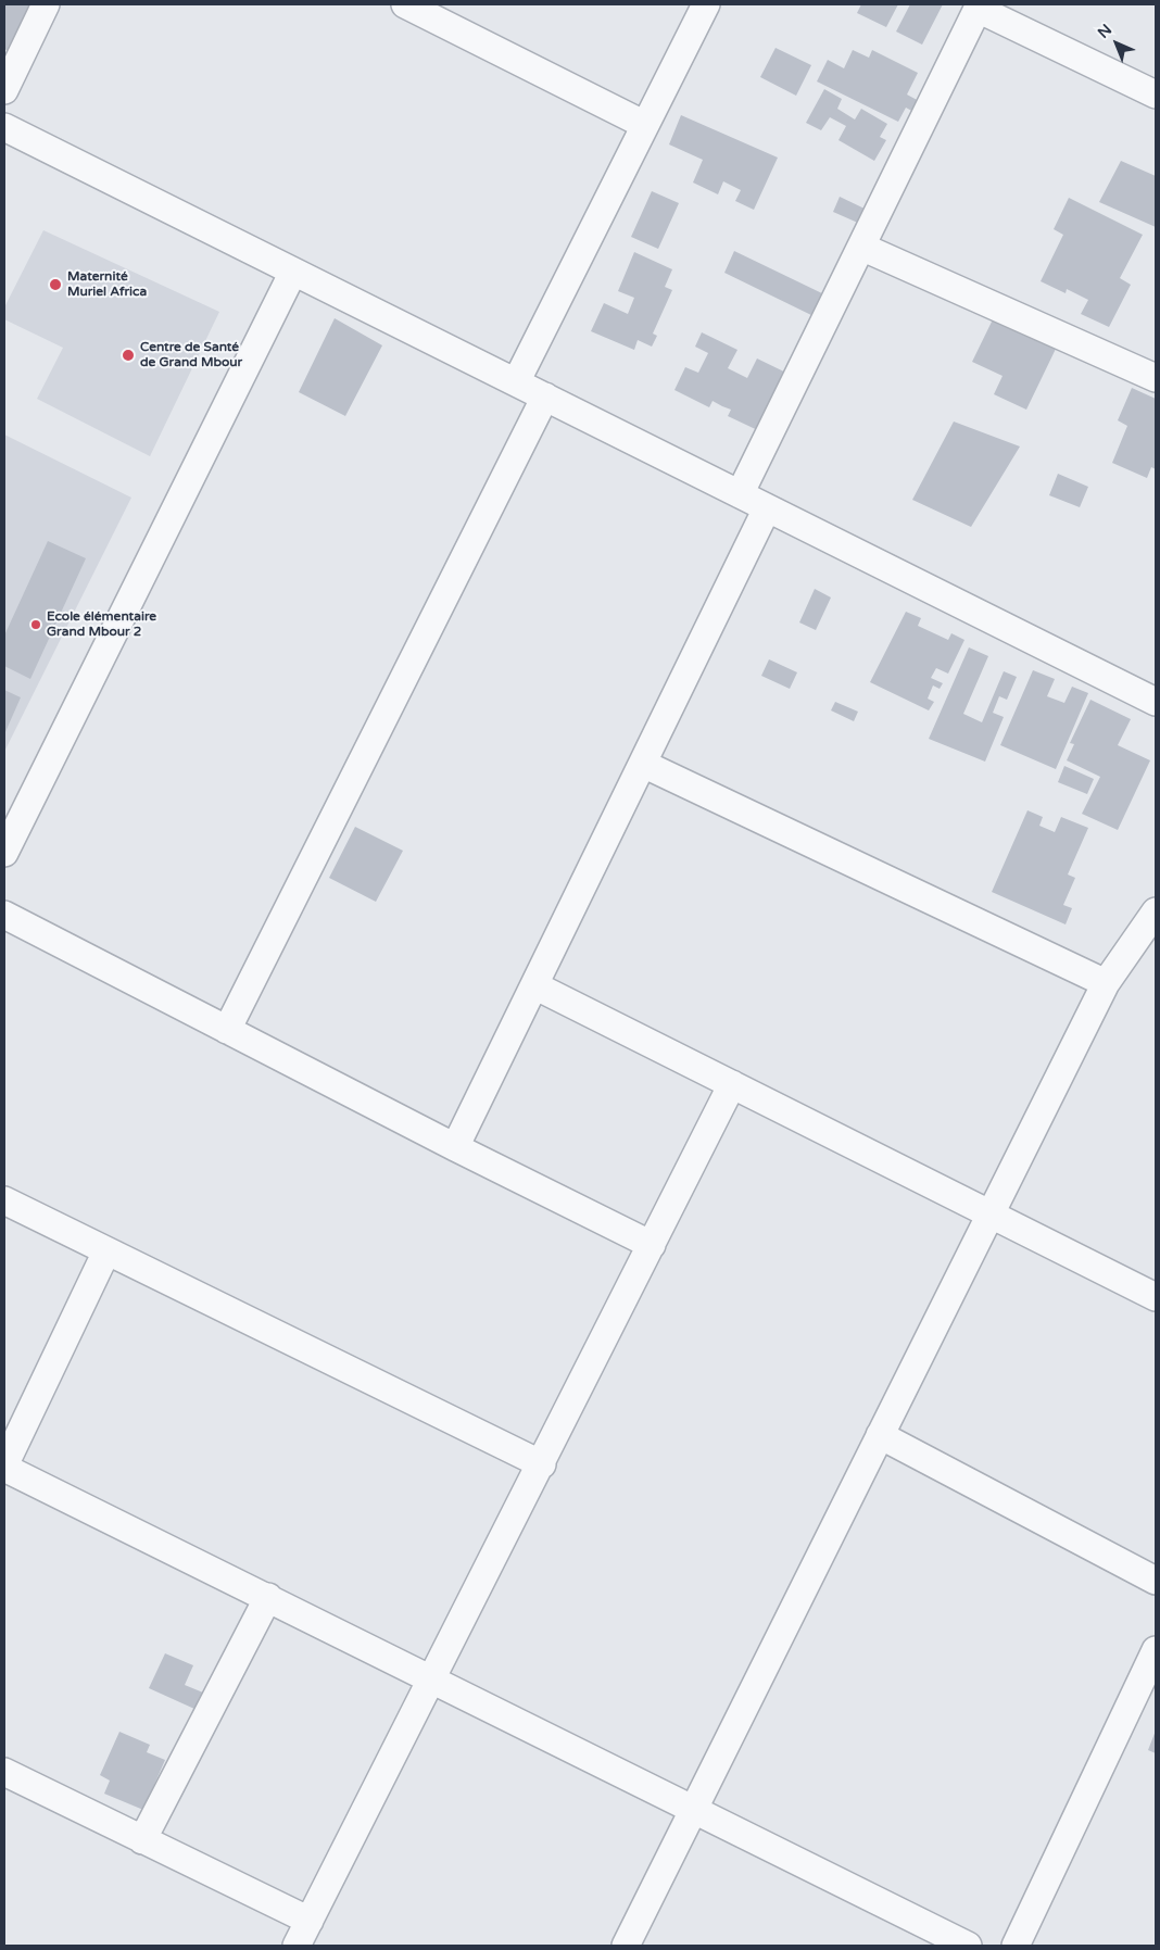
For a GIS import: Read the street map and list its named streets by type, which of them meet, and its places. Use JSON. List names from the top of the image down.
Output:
{
  "places": ["Maternité Muriel Africa", "Centre de Santé de Grand Mbour", "Ecole élémentaire Grand Mbour 2"],
  "north": "top left"
}
